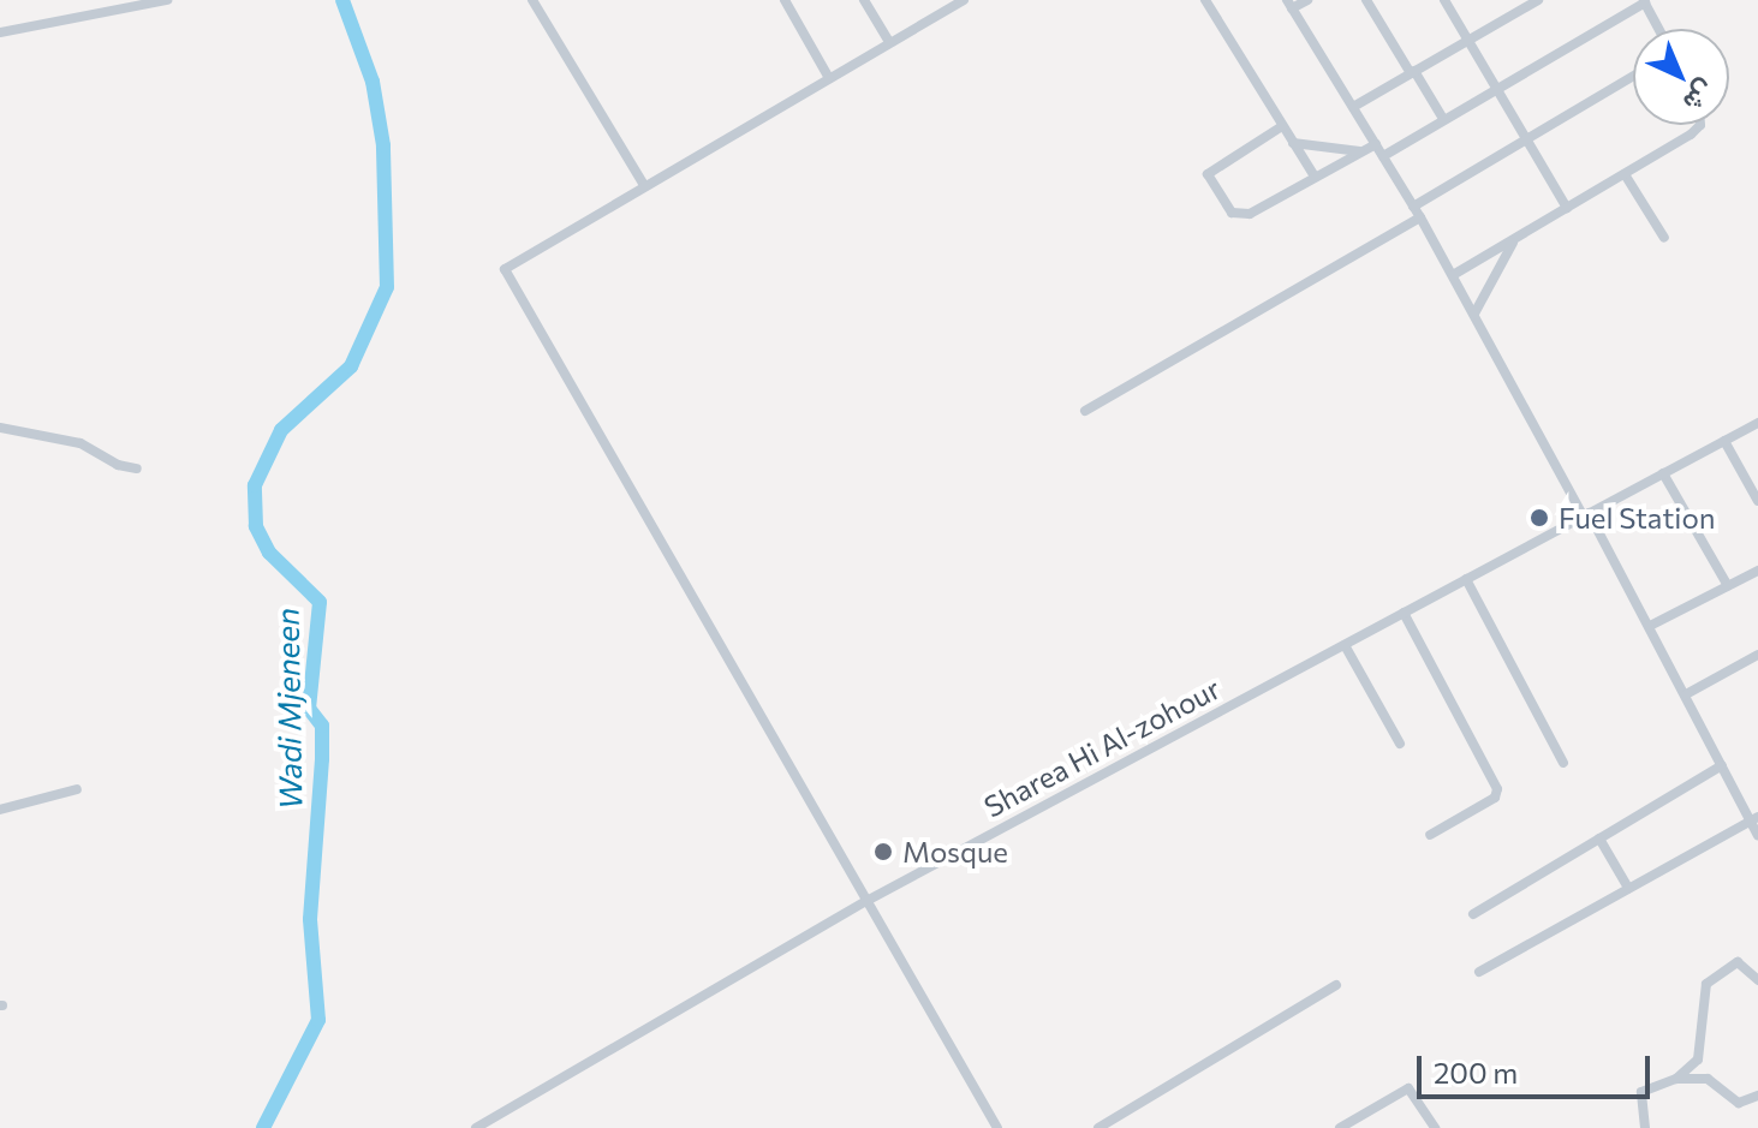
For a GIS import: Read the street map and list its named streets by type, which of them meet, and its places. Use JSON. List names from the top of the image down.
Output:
{
  "streets": {
    "street": ["Sharea Hi Al-zohour"]
  },
  "water": ["Wadi Mjeneen"],
  "places": ["Fuel Station", "Mosque"],
  "scale_bar": "200 m",
  "north": "bottom right"
}
